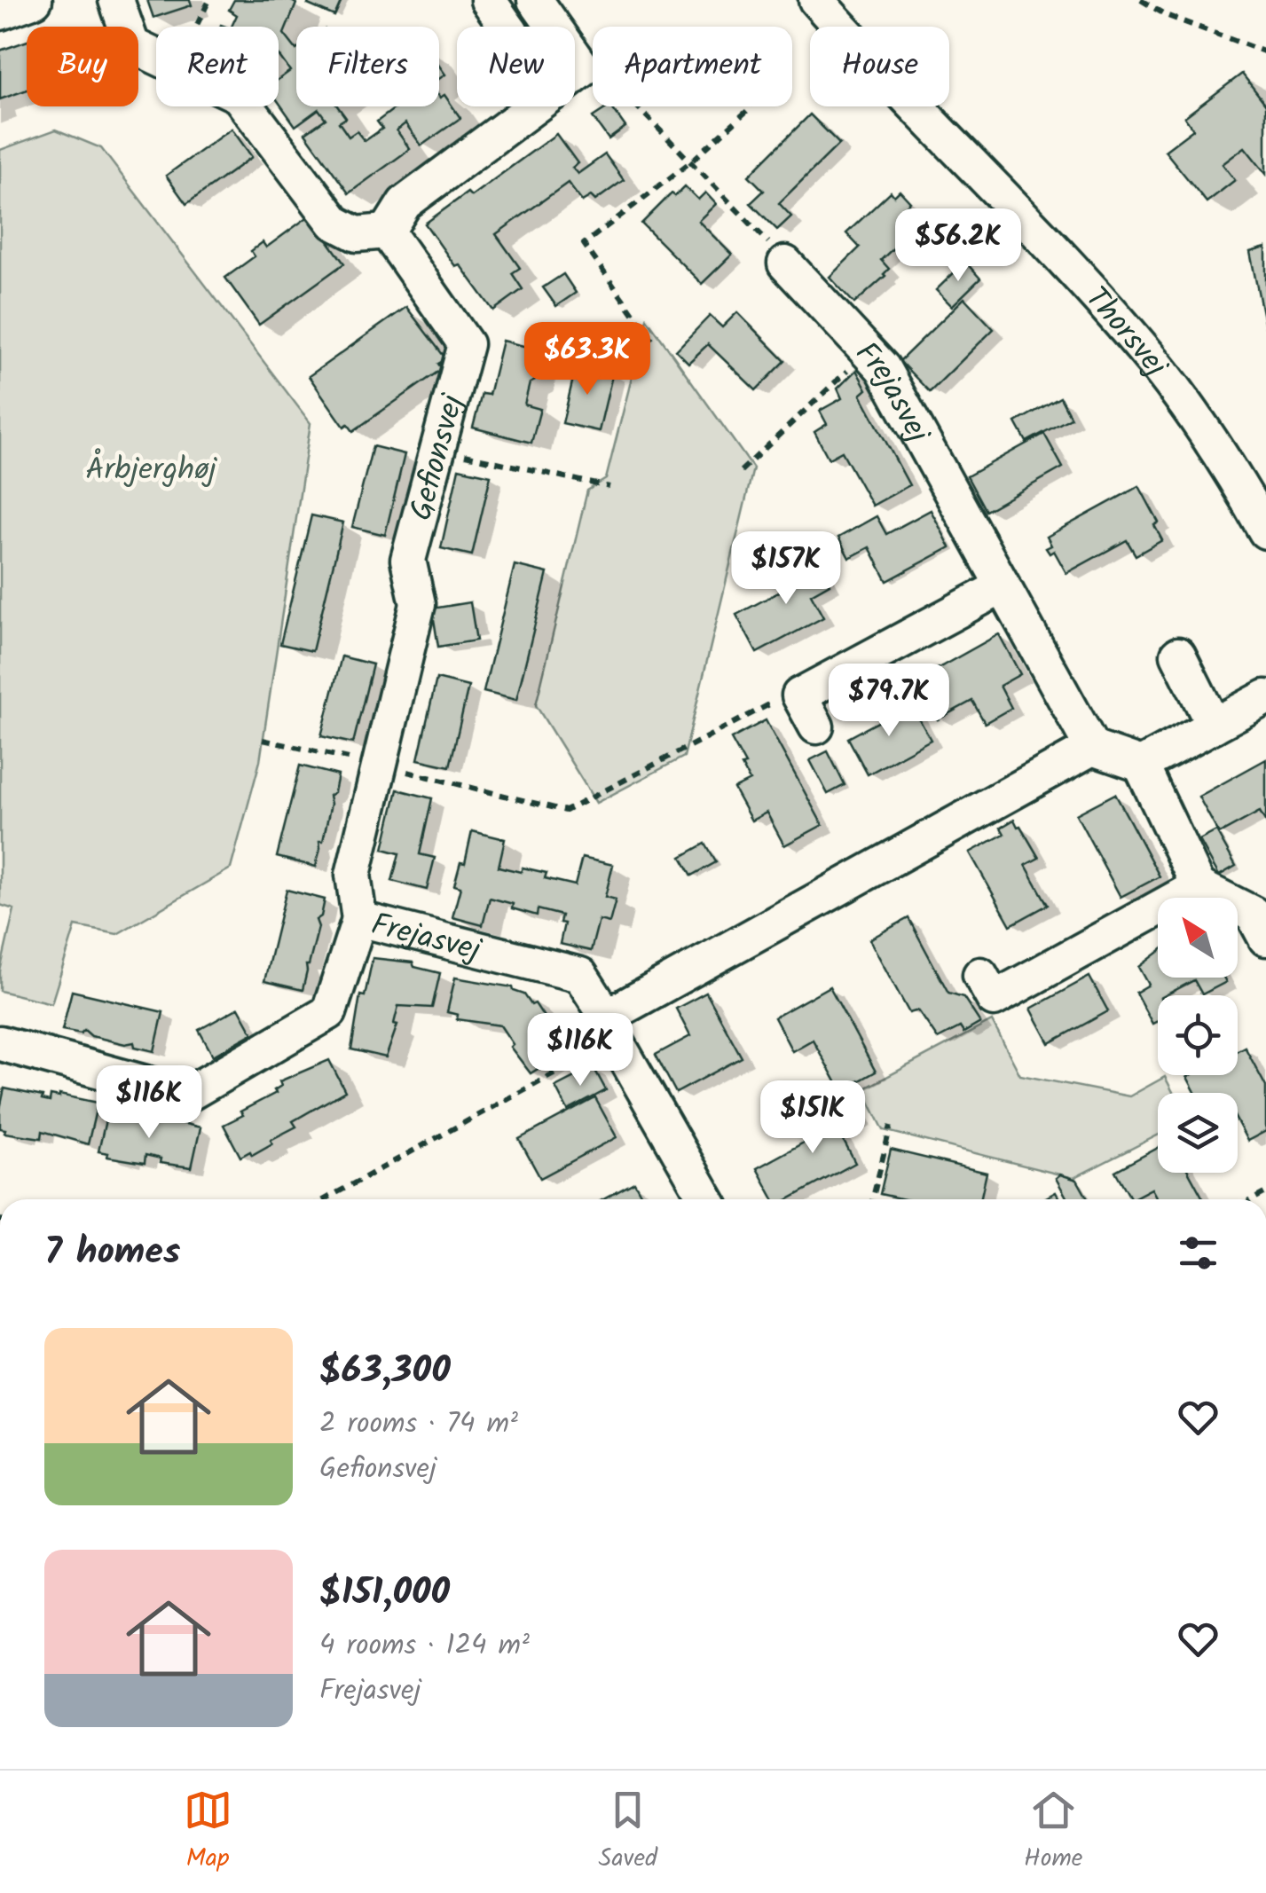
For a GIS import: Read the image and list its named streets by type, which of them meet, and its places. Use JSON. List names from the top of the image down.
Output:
{
  "streets": {
    "street": ["Thorsvej", "Frejasvej", "Gefionsvej"]
  },
  "crossings": [
    ["Frejasvej", "Gefionsvej"]
  ],
  "parks": ["Årbjerghøj"],
  "north": "top left",
  "page": {
    "chip": [
      "Buy",
      "Rent",
      "Filters",
      "New",
      "Apartment",
      "House"
    ],
    "price": [
      "$56.2K",
      "$63.3K",
      "$157K",
      "$79.7K",
      "$116K",
      "$116K",
      "$151K"
    ],
    "heading": "7 homes",
    "list": [
      {
        "name": "$63,300",
        "note": "2 rooms · 74 m² · Gefionsvej"
      },
      {
        "name": "$151,000",
        "note": "4 rooms · 124 m² · Frejasvej"
      }
    ],
    "tabs": ["Map", "Saved", "Home"]
  }
}
